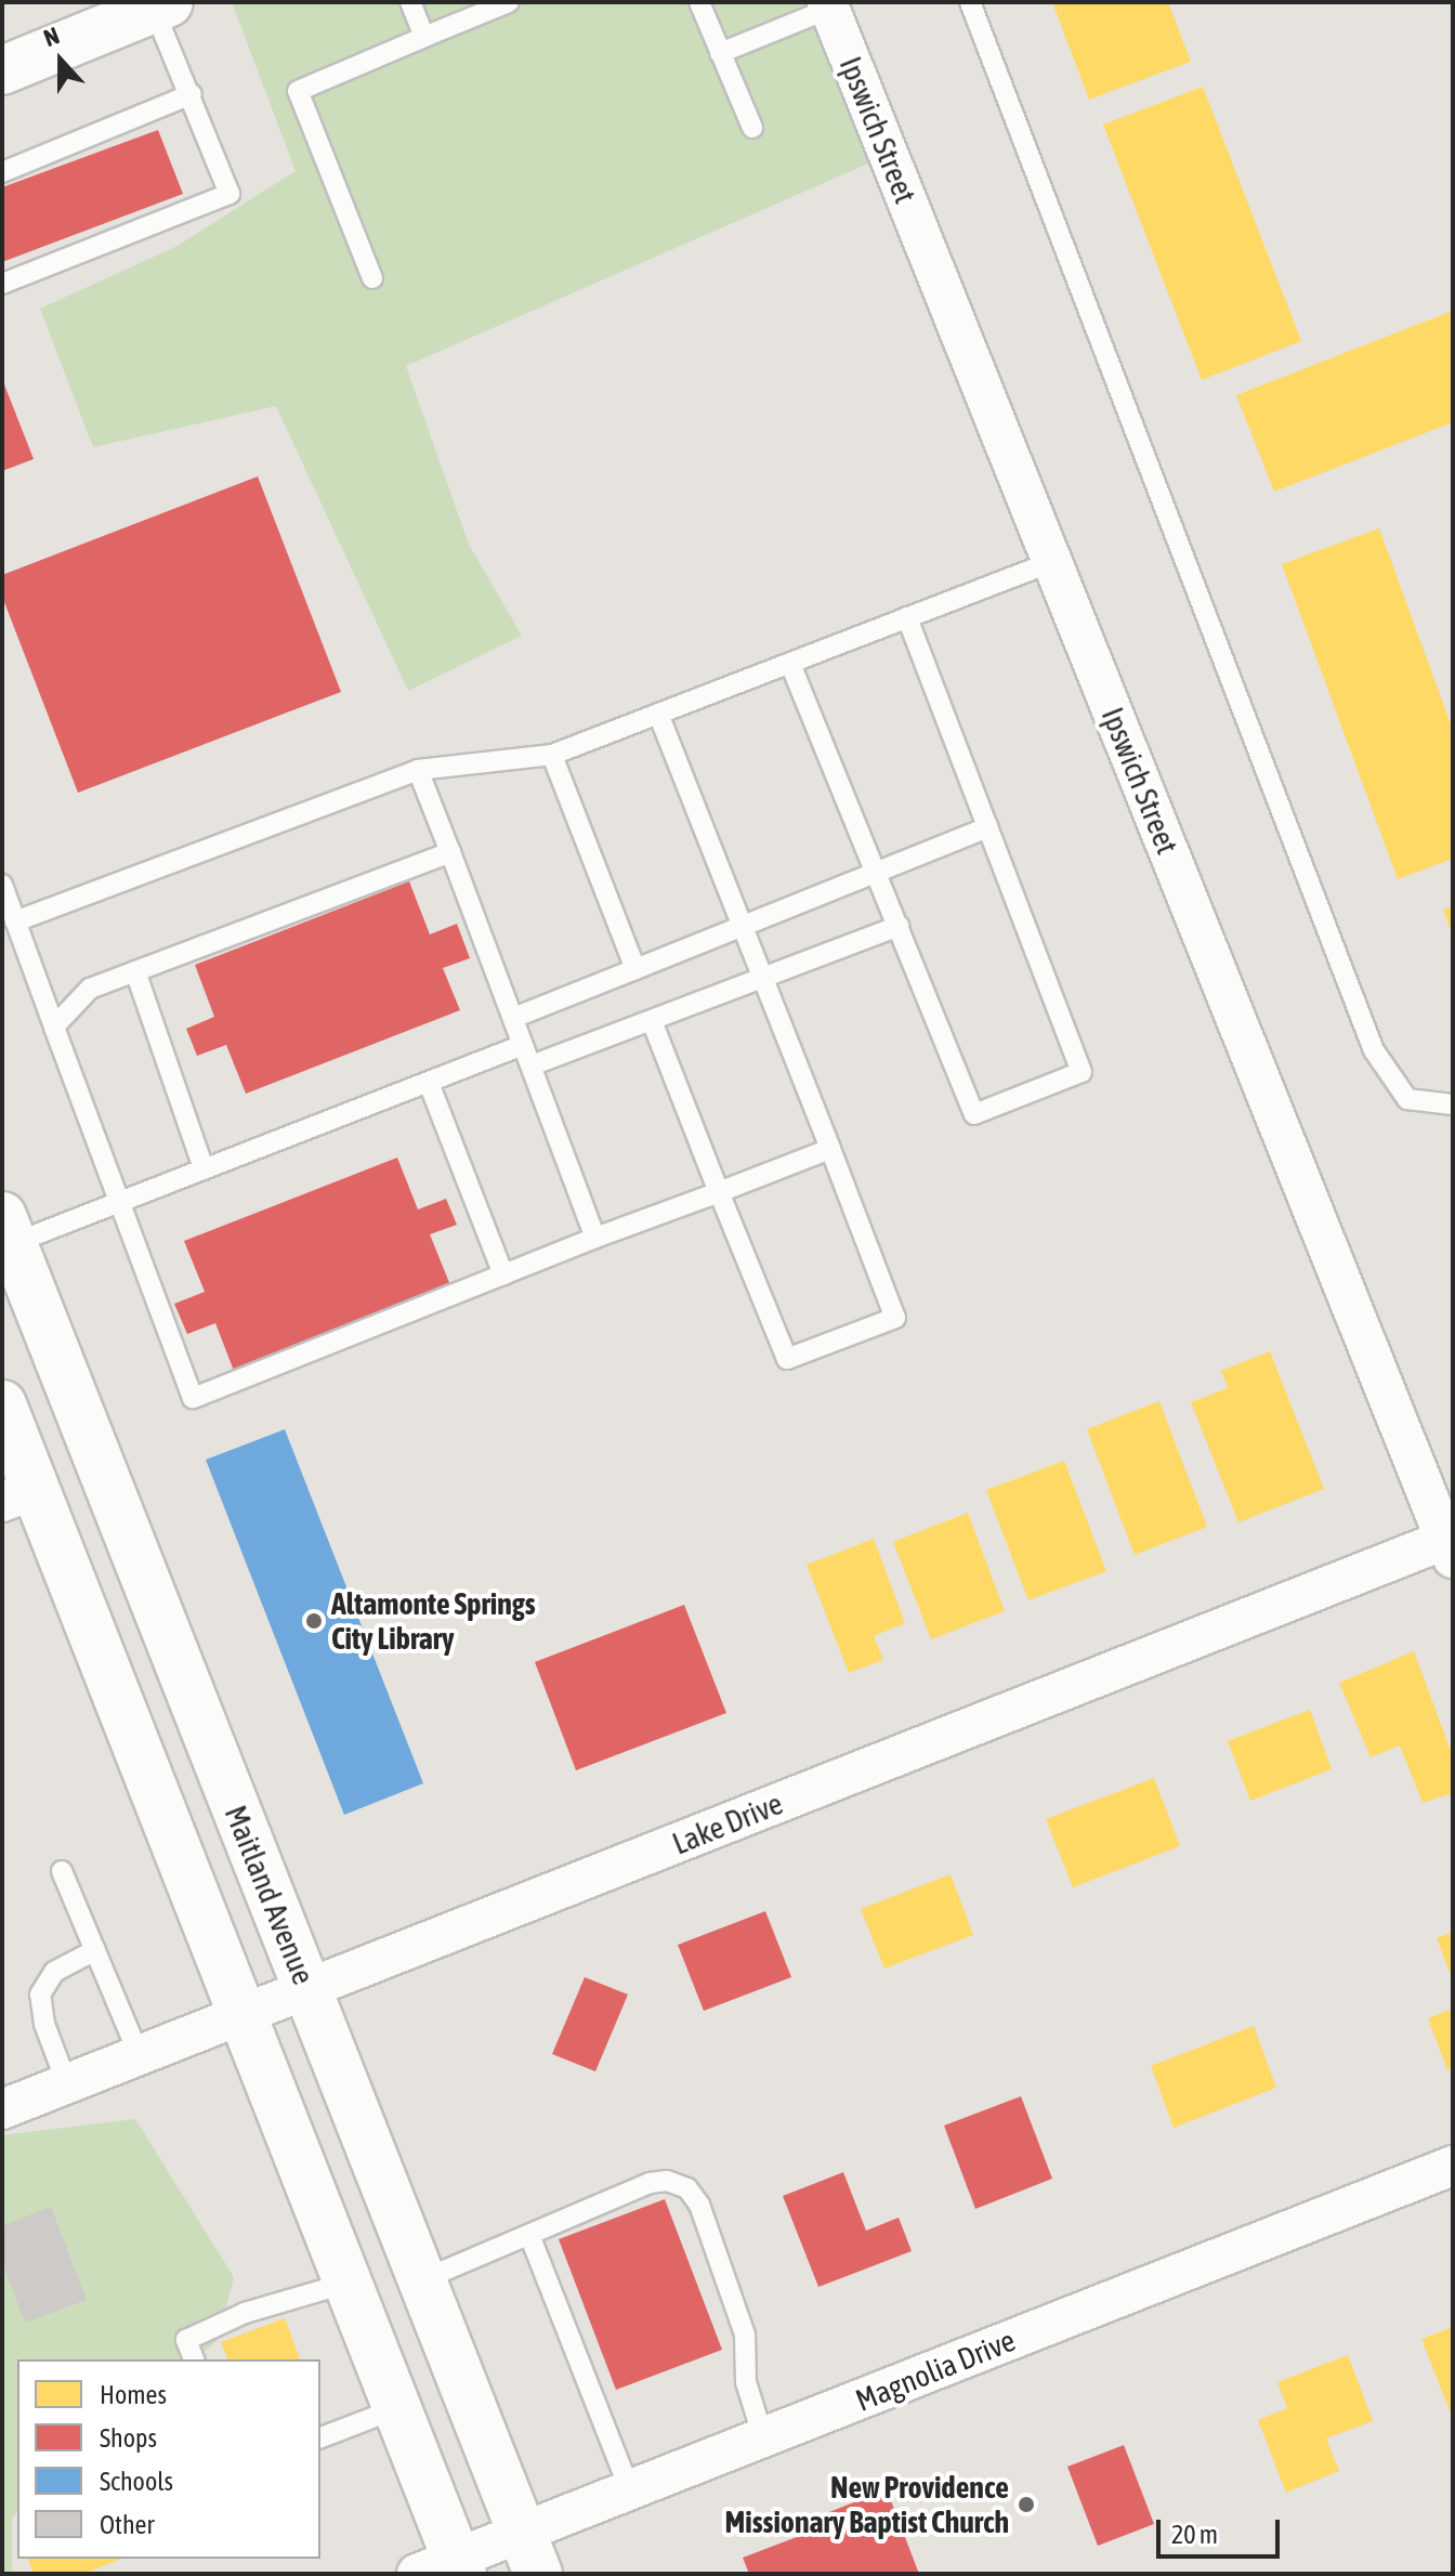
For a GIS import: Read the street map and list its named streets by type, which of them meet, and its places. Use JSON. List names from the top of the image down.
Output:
{
  "streets": {
    "main road": ["Maitland Avenue"],
    "street": ["Ipswich Street", "Lake Drive", "Magnolia Drive"]
  },
  "crossings": [
    ["Ipswich Street", "Lake Drive"],
    ["Lake Drive", "Maitland Avenue"],
    ["Maitland Avenue", "Magnolia Drive"]
  ],
  "places": ["Altamonte Springs City Library", "New Providence Missionary Baptist Church"],
  "legend": [
    "Homes",
    "Shops",
    "Schools",
    "Other"
  ],
  "scale_bar": "20 m",
  "north": "top"
}
